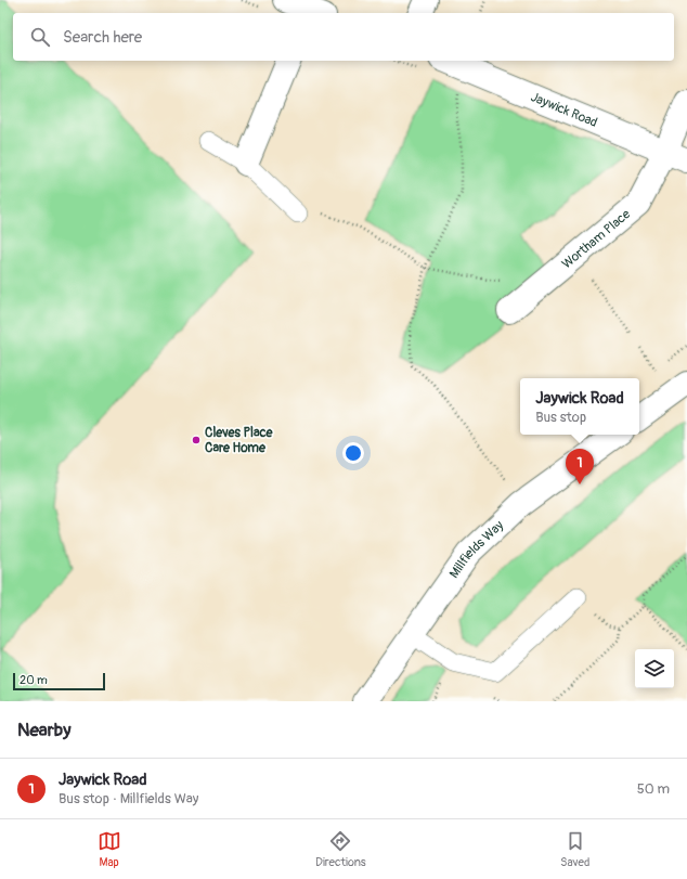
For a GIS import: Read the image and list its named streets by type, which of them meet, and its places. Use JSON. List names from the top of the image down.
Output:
{
  "streets": {
    "street": ["Jaywick Road", "Wortham Place", "Millfields Way"]
  },
  "crossings": [
    ["Jaywick Road", "Wortham Place"]
  ],
  "places": ["Cleves Place Care Home"],
  "scale_bar": "20 m",
  "page": {
    "search": "Search here",
    "popup": ["Jaywick Road", "Bus stop"],
    "pins": "1",
    "scale": "20 m",
    "heading": "Nearby",
    "list": [
      {
        "mark": "1",
        "name": "Jaywick Road",
        "note": "Bus stop · Millfields Way",
        "value": "50 m"
      }
    ],
    "nav": ["Map", "Directions", "Saved"]
  }
}
